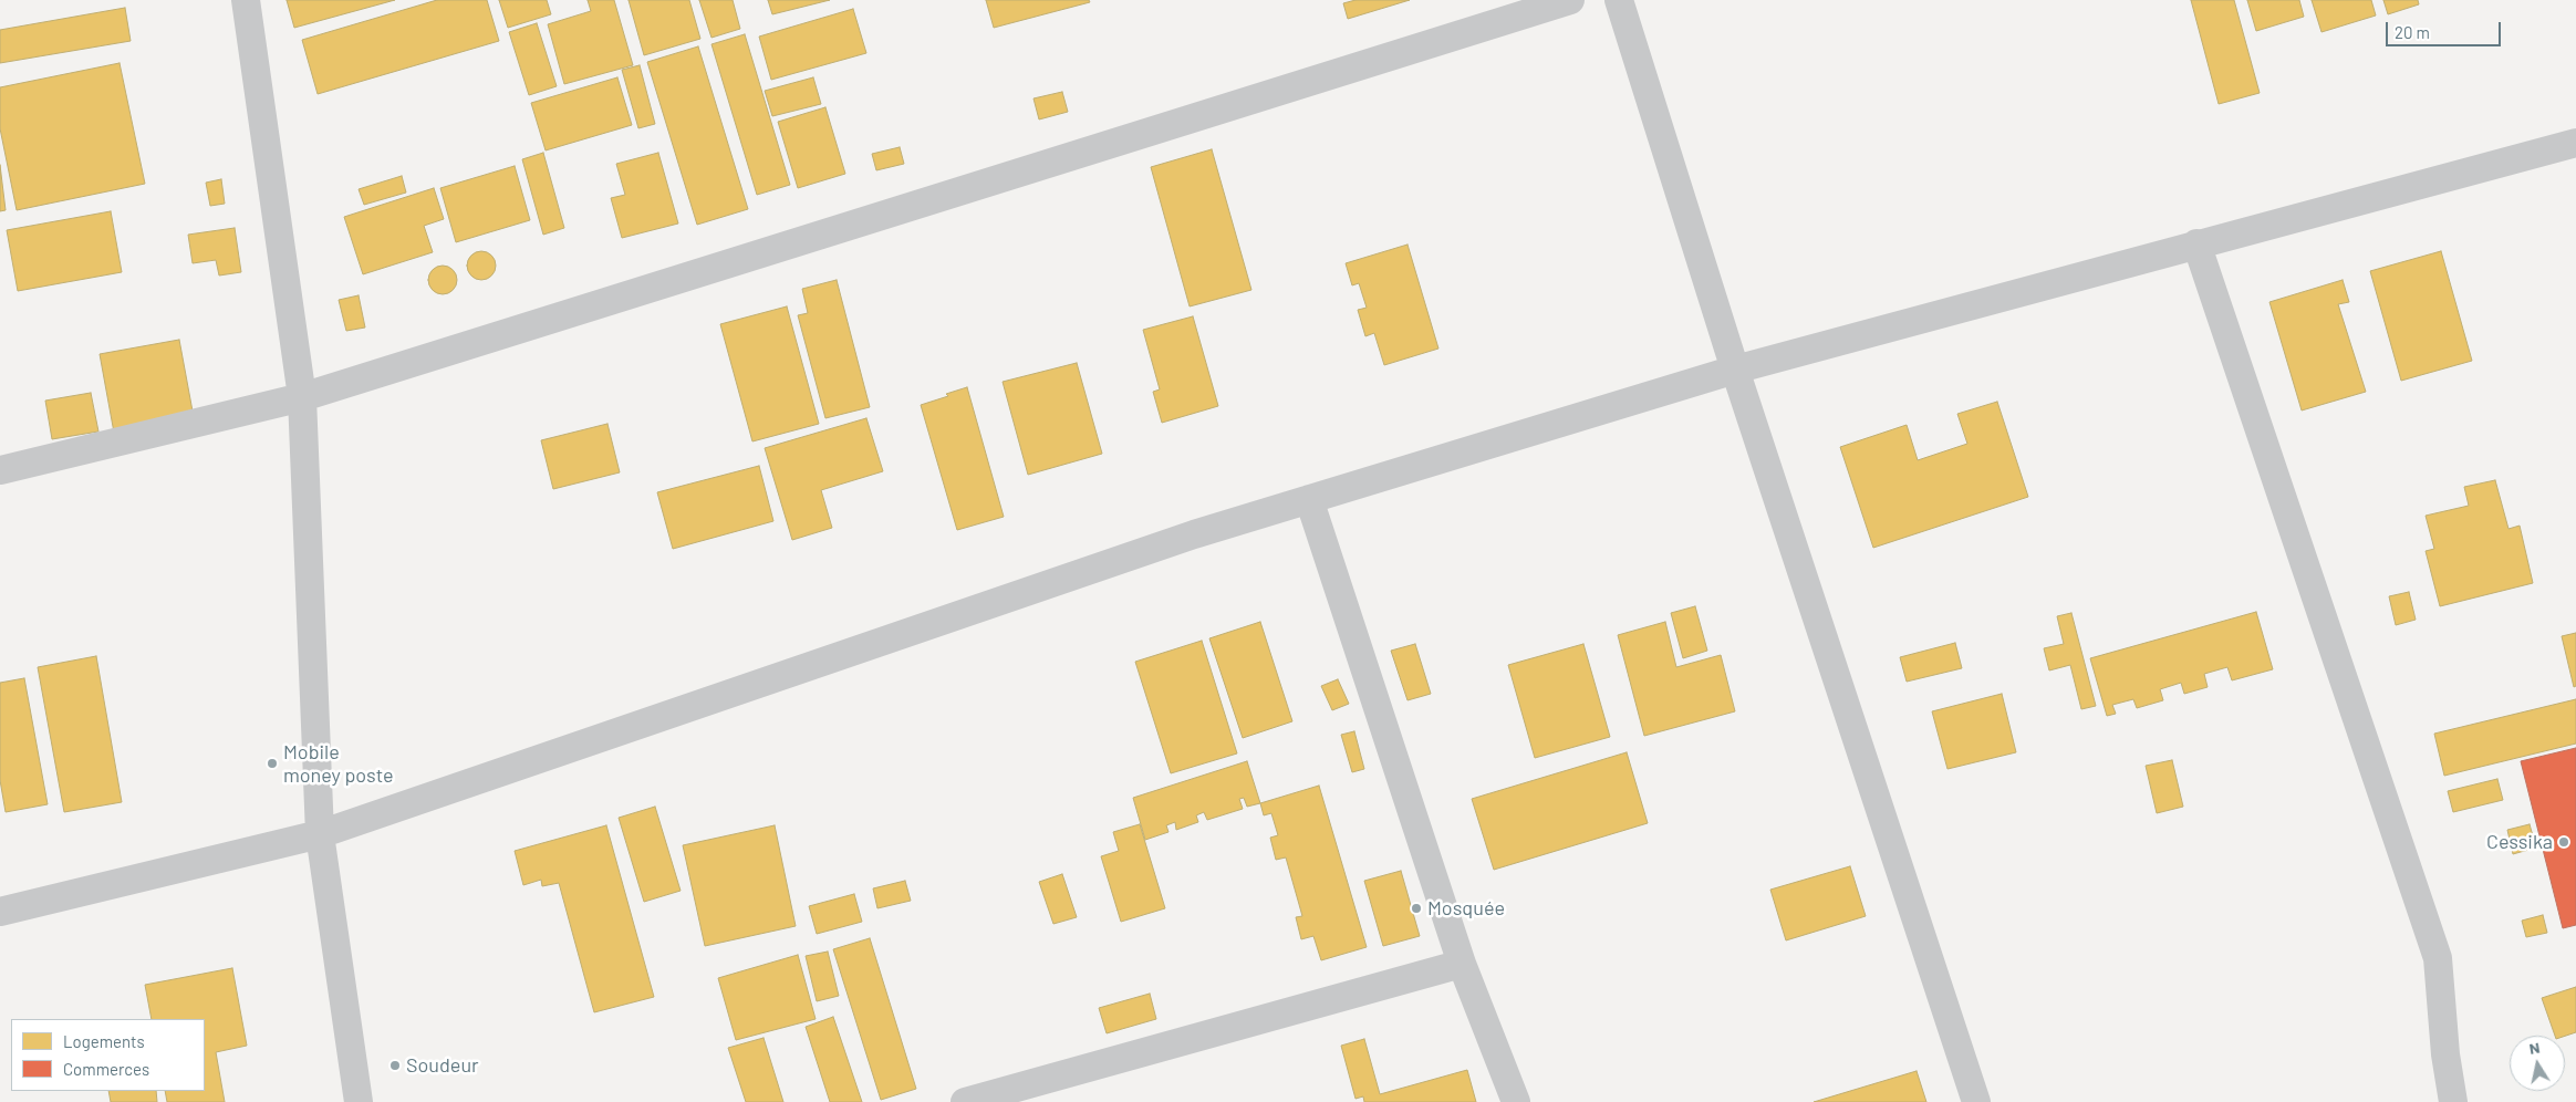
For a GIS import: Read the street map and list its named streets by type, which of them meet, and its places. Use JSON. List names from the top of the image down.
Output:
{
  "places": [
    "Mobile money poste",
    "Cessika",
    "Mosquée",
    "Soudeur"
  ],
  "legend": ["Logements", "Commerces"],
  "scale_bar": "20 m",
  "north": "top"
}
